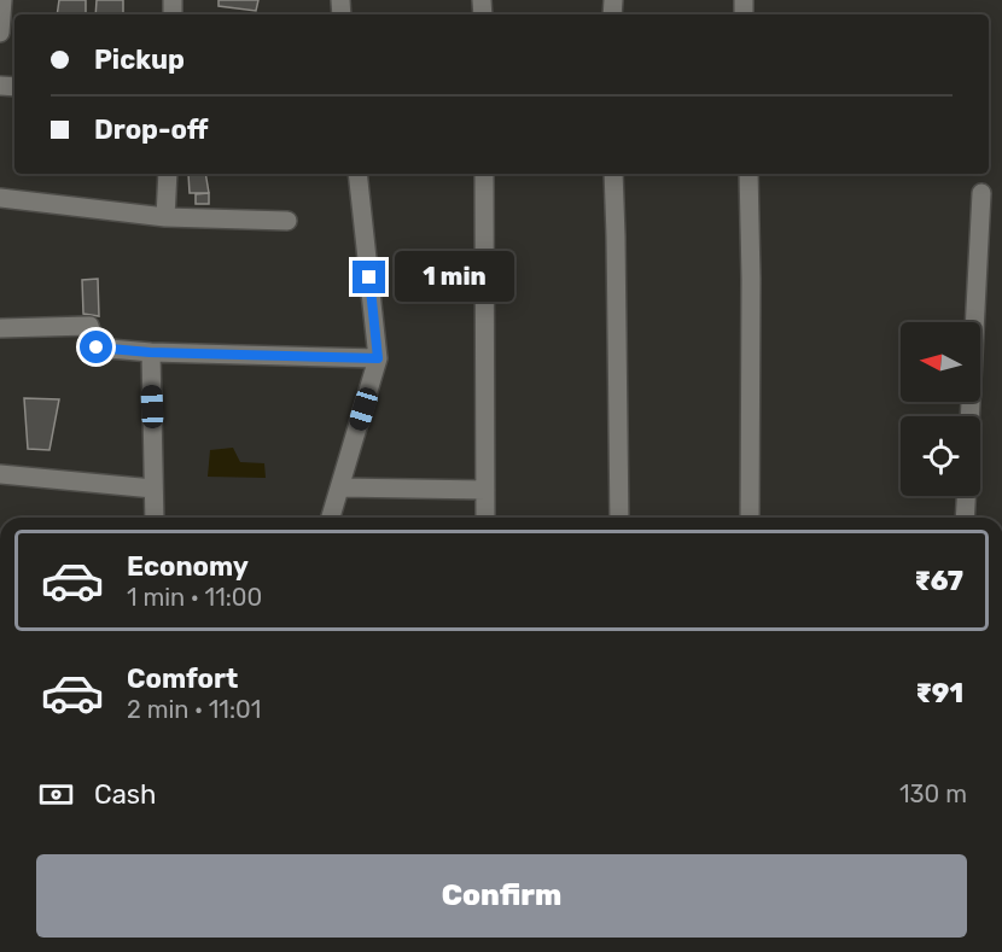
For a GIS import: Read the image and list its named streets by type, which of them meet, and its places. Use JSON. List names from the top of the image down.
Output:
{
  "north": "left",
  "page": {
    "banner": ["Pickup", "Drop-off"],
    "bubble": "1 min",
    "list": [
      {
        "name": "Economy",
        "note": "1 min · 11:00",
        "value": "₹67"
      },
      {
        "name": "Comfort",
        "note": "2 min · 11:01",
        "value": "₹91"
      }
    ],
    "pay": ["Cash", "130 m"],
    "buttons": "Confirm"
  }
}
